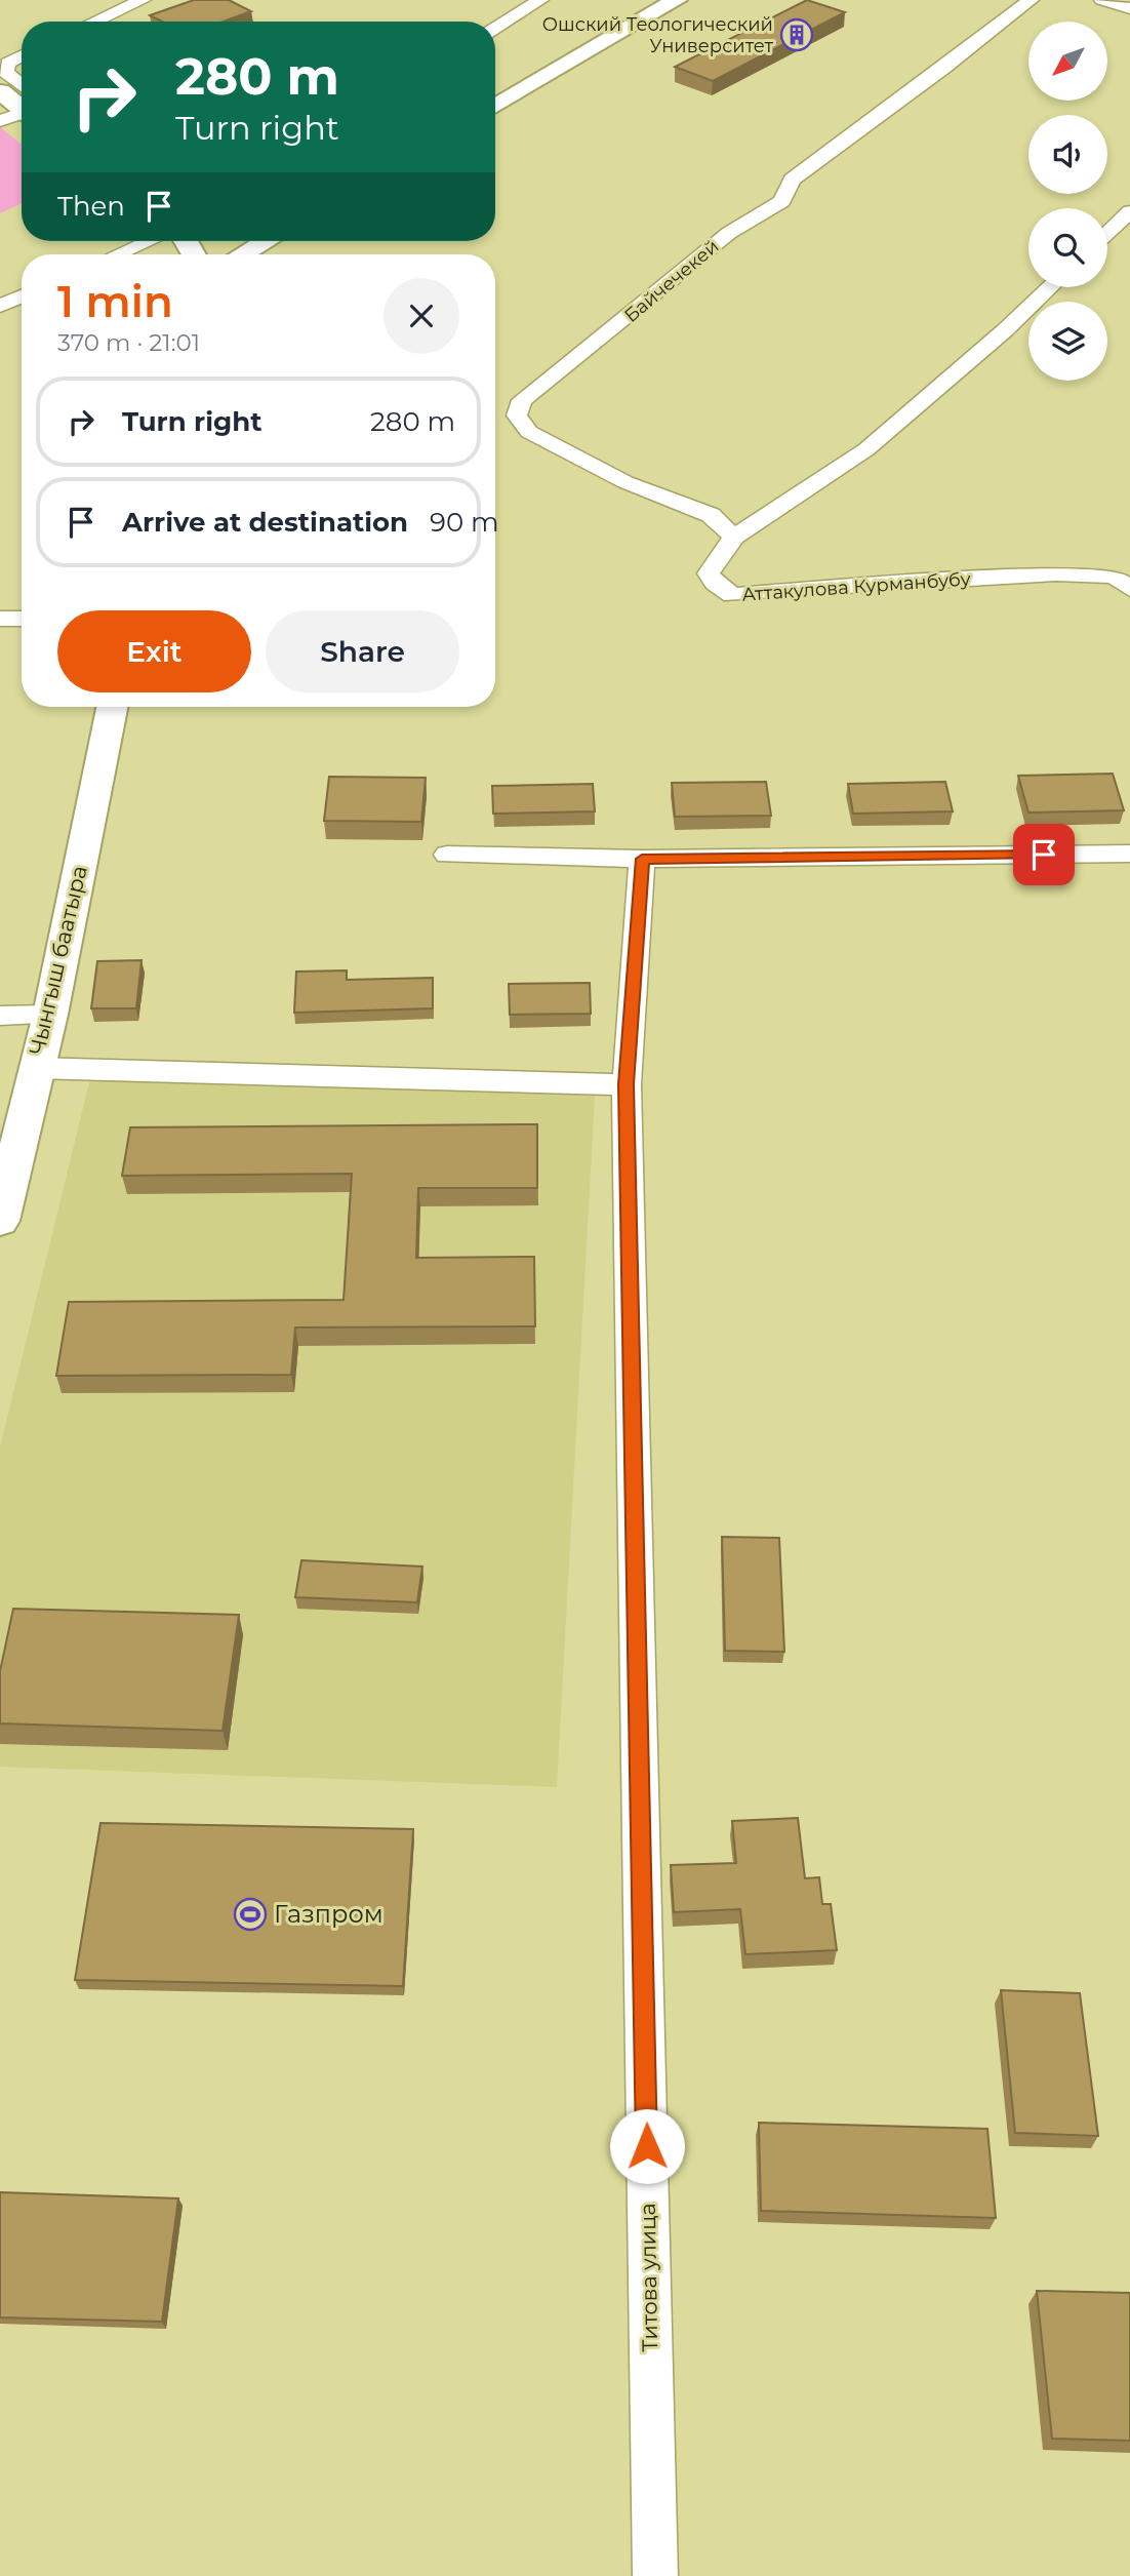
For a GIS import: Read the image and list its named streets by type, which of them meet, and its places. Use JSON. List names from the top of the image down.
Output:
{
  "streets": {
    "main road": ["Чынгыш баатыра"],
    "street": ["Байчечекей", "Аттакулова Курманбубу", "Титова улица"]
  },
  "crossings": [
    ["Байчечекей", "Аттакулова Курманбубу"]
  ],
  "places": {
    "building": ["Ошский Теологический Университет"],
    "sports": ["Газпром"]
  },
  "north": "bottom left",
  "page": {
    "turn": ["280 m", "Turn right"],
    "then": "Then",
    "heading": ["1 min", "370 m · 21:01"],
    "list": [
      {
        "name": "Turn right",
        "value": "280 m"
      },
      {
        "name": "Arrive at destination",
        "value": "90 m"
      }
    ],
    "buttons": ["Exit", "Share"]
  }
}
